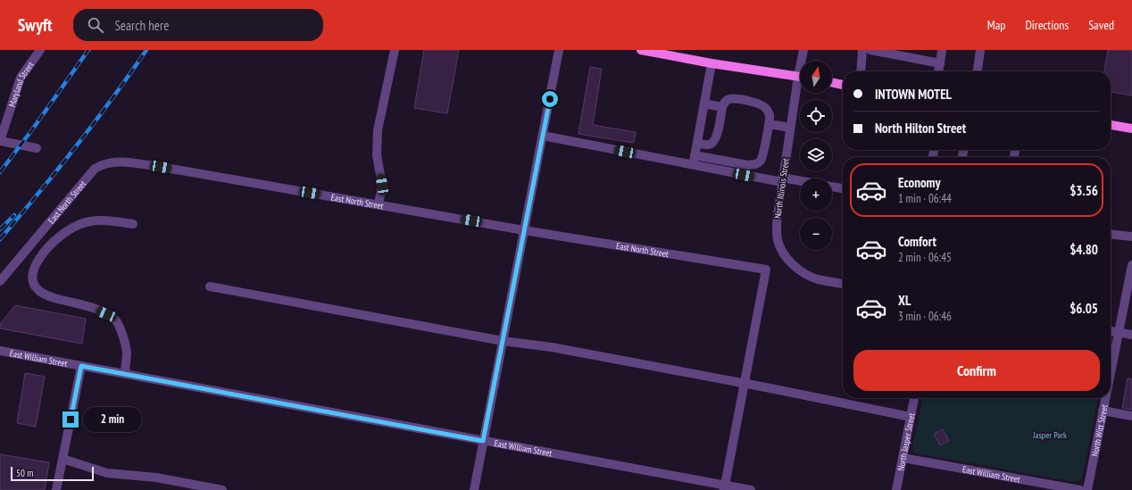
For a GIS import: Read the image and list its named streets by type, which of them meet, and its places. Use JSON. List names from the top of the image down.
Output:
{
  "streets": {
    "street": [
      "Maryland Street",
      "North Illinois Street",
      "East North Street",
      "East William Street",
      "North Witt Street",
      "North Jasper Street"
    ]
  },
  "crossings": [
    ["East William Street", "North Jasper Street"]
  ],
  "parks": ["Jasper Park"],
  "scale_bar": "50 m",
  "north": "top",
  "page": {
    "header": "Swyft",
    "search": "Search here",
    "nav": ["Map", "Directions", "Saved"],
    "map_buttons": ["+", "−"],
    "banner": ["INTOWN MOTEL", "North Hilton Street"],
    "list": [
      {
        "name": "Economy",
        "note": "1 min · 06:44",
        "value": "$3.56"
      },
      {
        "name": "Comfort",
        "note": "2 min · 06:45",
        "value": "$4.80"
      },
      {
        "name": "XL",
        "note": "3 min · 06:46",
        "value": "$6.05"
      }
    ],
    "buttons": "Confirm",
    "bubble": "2 min",
    "scale": "50 m"
  }
}
